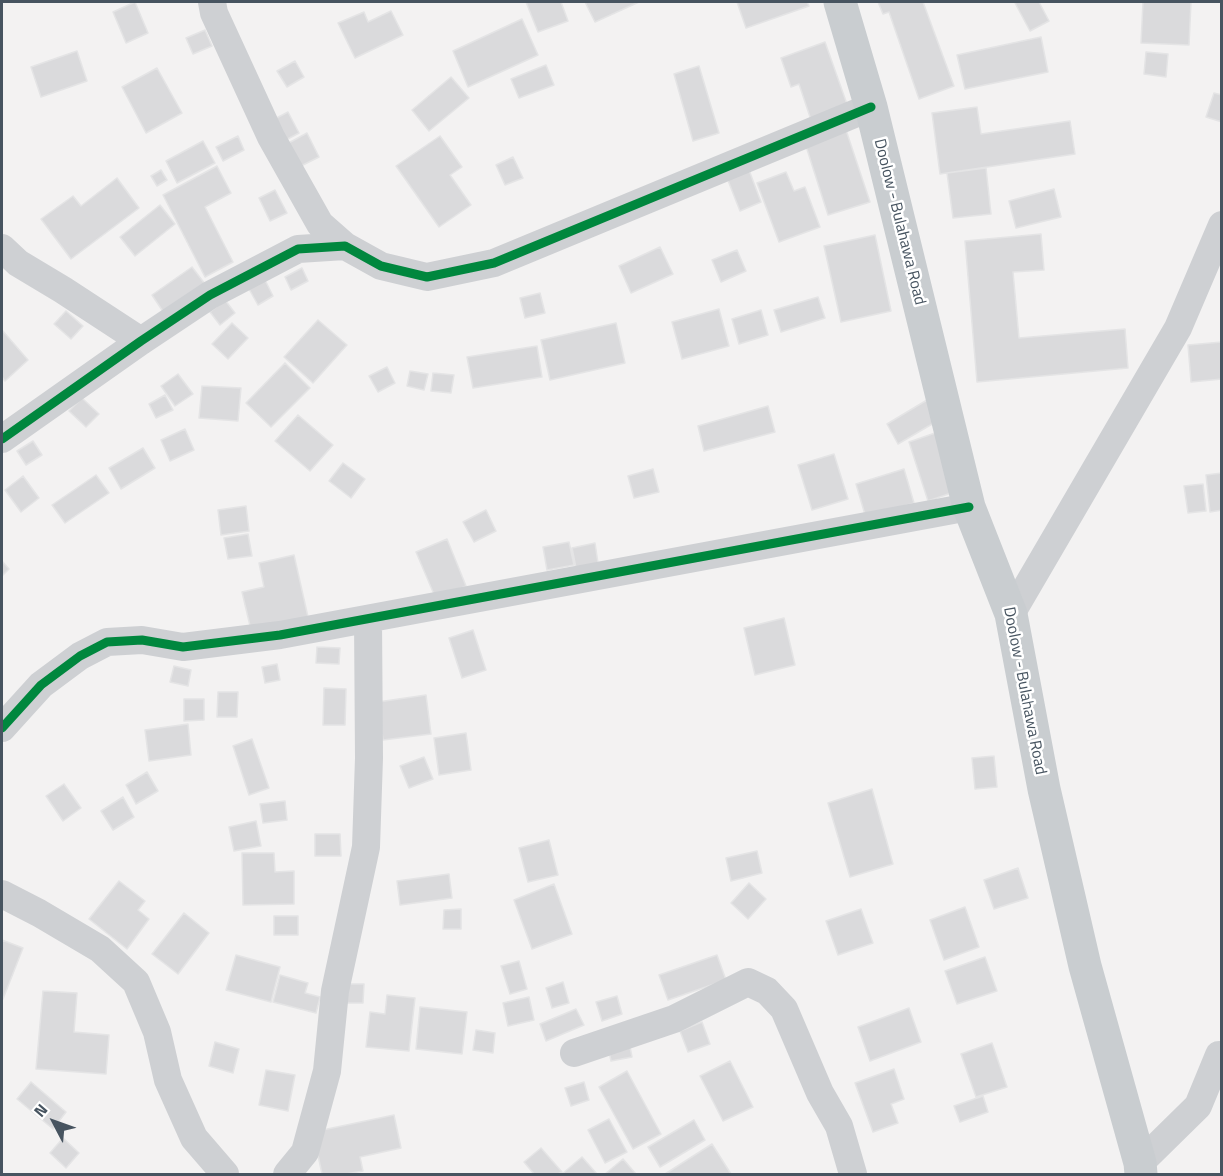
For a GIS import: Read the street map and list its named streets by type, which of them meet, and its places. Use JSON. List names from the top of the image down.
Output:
{
  "streets": {
    "main road": ["Doolow - Bulahawa Road"]
  },
  "north": "top left"
}
